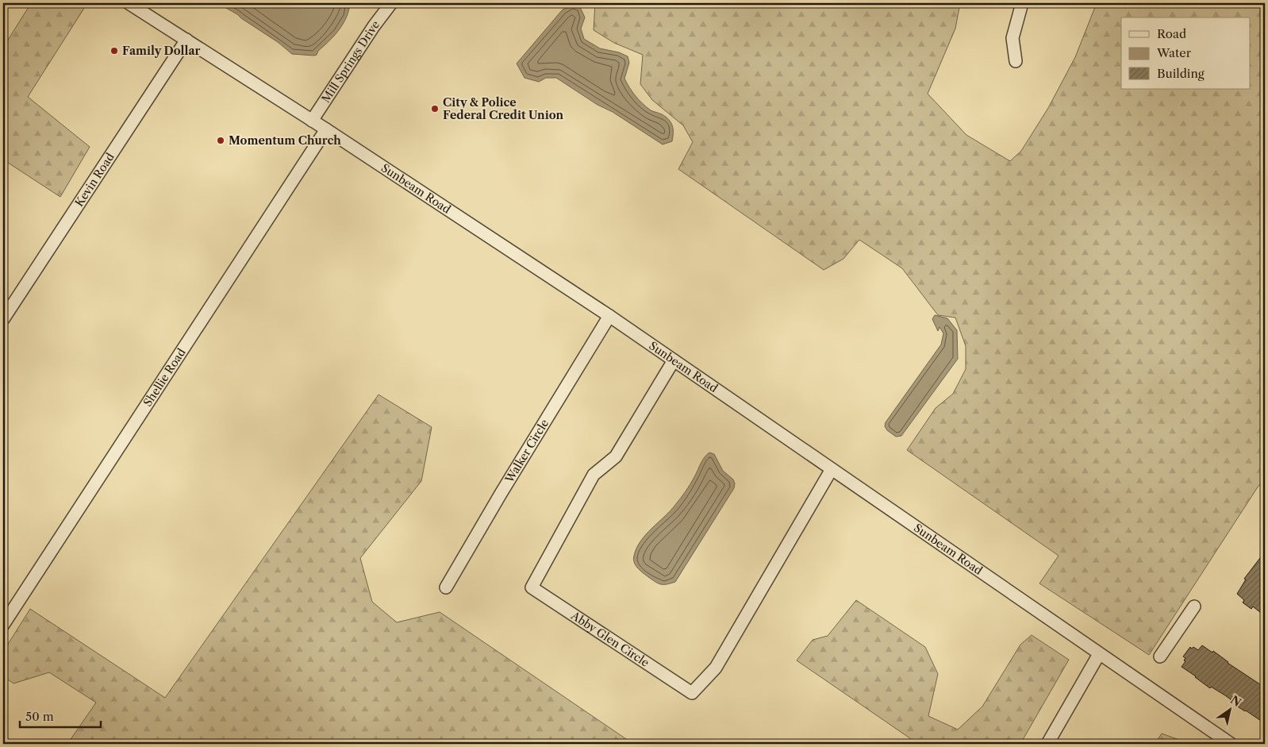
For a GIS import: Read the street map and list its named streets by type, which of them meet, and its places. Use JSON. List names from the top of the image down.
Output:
{
  "streets": {
    "street": [
      "Mill Springs Drive",
      "Kevin Road",
      "Sunbeam Road",
      "Shellie Road",
      "Walker Circle",
      "Abby Glen Circle"
    ]
  },
  "crossings": [
    ["Mill Springs Drive", "Sunbeam Road"],
    ["Kevin Road", "Sunbeam Road"],
    ["Sunbeam Road", "Shellie Road"],
    ["Sunbeam Road", "Walker Circle"],
    ["Sunbeam Road", "Abby Glen Circle"]
  ],
  "places": ["Family Dollar", "City & Police Federal Credit Union", "Momentum Church"],
  "legend": ["Road", "Water", "Building"],
  "scale_bar": "50 m",
  "north": "top right"
}
